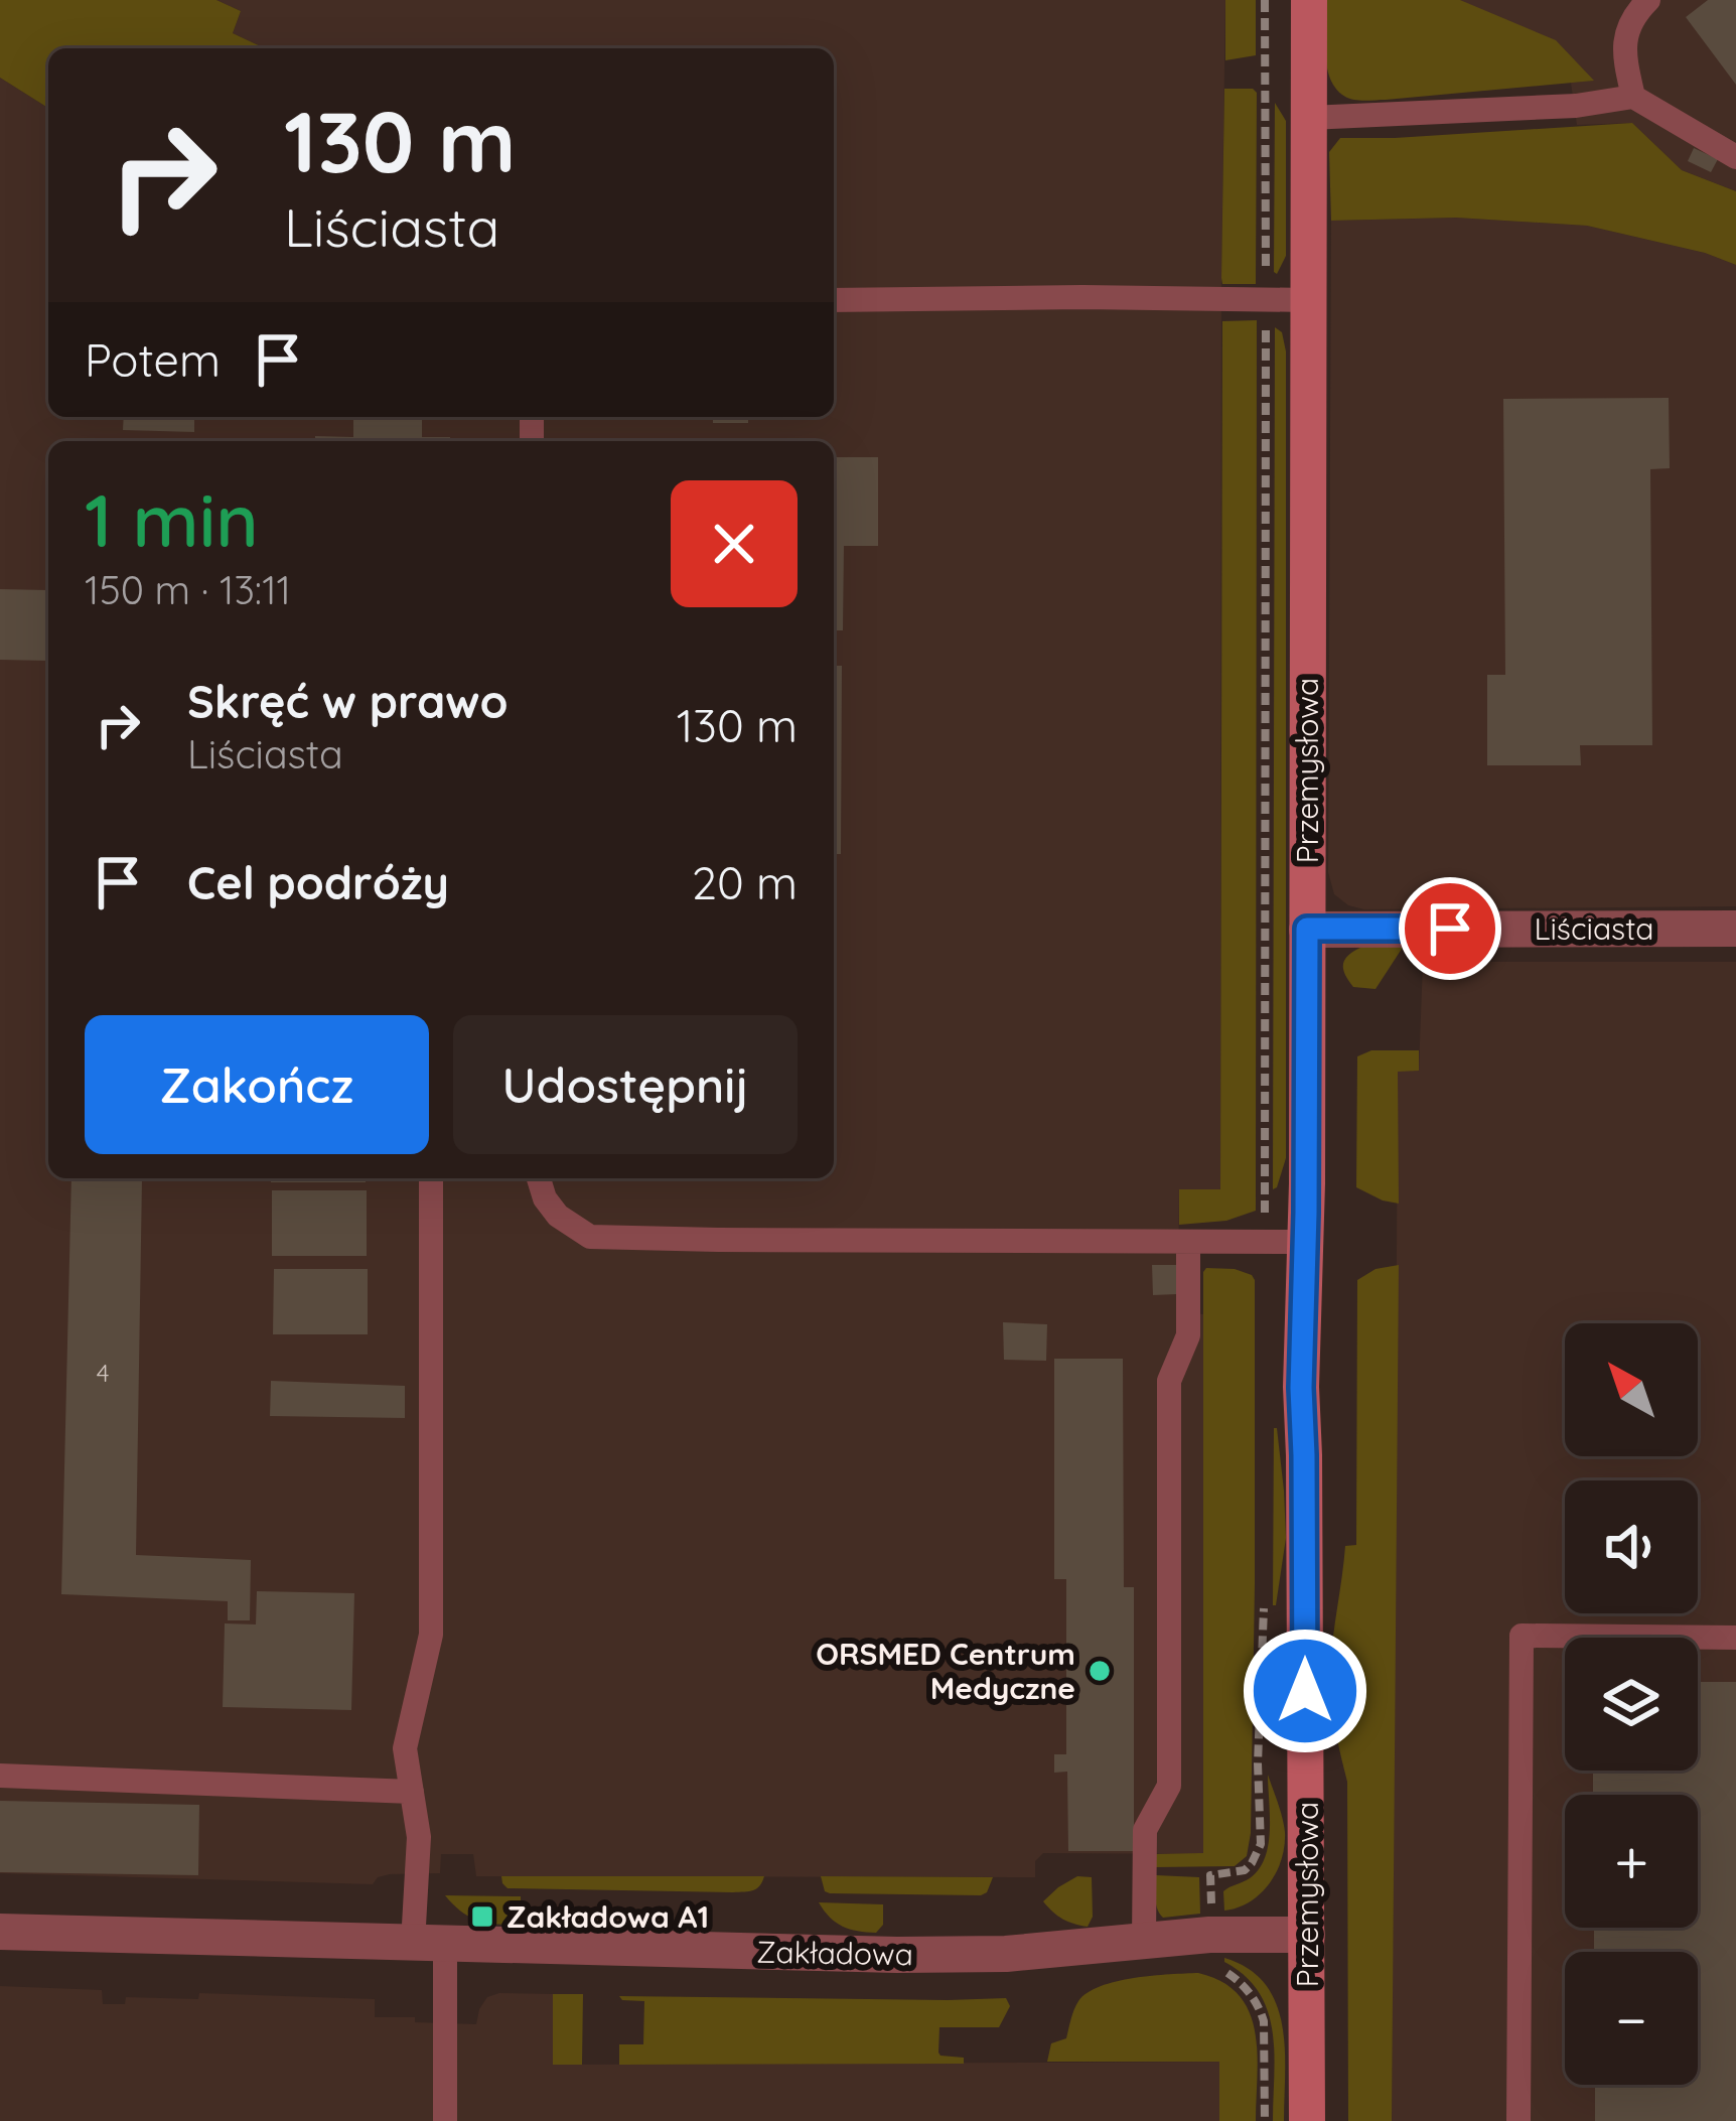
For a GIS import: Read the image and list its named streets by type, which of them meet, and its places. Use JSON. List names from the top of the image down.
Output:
{
  "streets": {
    "street": ["Przemysłowa", "Liściasta", "Zakładowa"]
  },
  "crossings": [
    ["Przemysłowa", "Liściasta"],
    ["Przemysłowa", "Zakładowa"]
  ],
  "places": {
    "other": ["ORSMED Centrum Medyczne"],
    "transit": ["Zakładowa A1"]
  },
  "house_numbers": ["4"],
  "north": "top left",
  "page": {
    "turn": ["130 m", "Liściasta"],
    "then": "Potem",
    "heading": ["1 min", "150 m · 13:11"],
    "list": [
      {
        "name": "Skręć w prawo",
        "note": "Liściasta",
        "value": "130 m"
      },
      {
        "name": "Cel podróży",
        "value": "20 m"
      }
    ],
    "buttons": ["Zakończ", "Udostępnij"],
    "map_buttons": ["+", "−"]
  }
}
